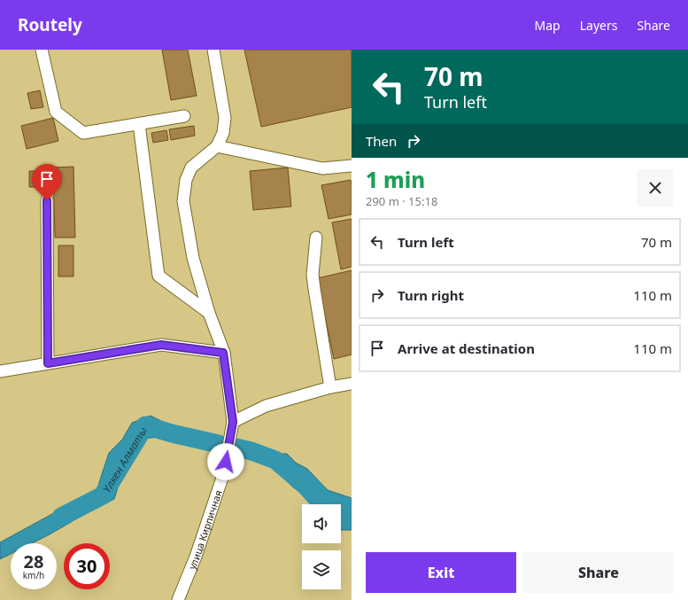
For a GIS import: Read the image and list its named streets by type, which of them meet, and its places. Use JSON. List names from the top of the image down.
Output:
{
  "streets": {
    "street": ["улица Кирпичная"]
  },
  "water": ["Үлкен Алматы"],
  "page": {
    "header": "Routely",
    "nav": ["Map", "Layers", "Share"],
    "turn": ["70 m", "Turn left"],
    "then": "Then",
    "heading": ["1 min", "290 m · 15:18"],
    "list": [
      {
        "name": "Turn left",
        "value": "70 m"
      },
      {
        "name": "Turn right",
        "value": "110 m"
      },
      {
        "name": "Arrive at destination",
        "value": "110 m"
      }
    ],
    "speed": "28 km/h",
    "limit": "30",
    "buttons": ["Exit", "Share"]
  }
}
